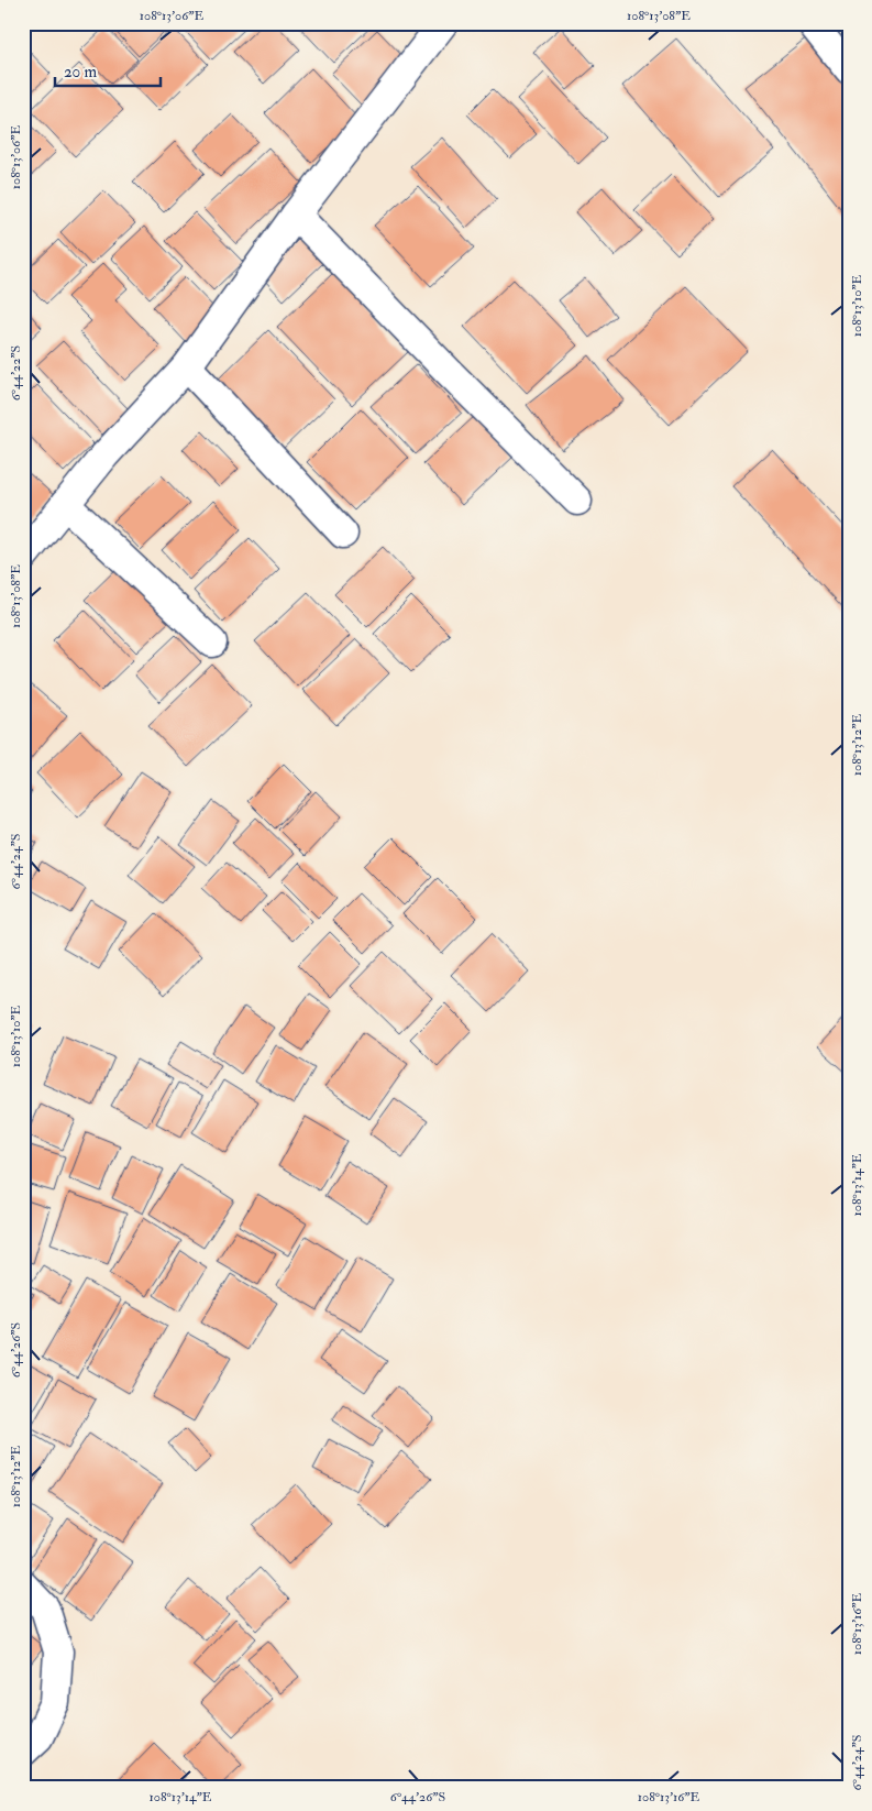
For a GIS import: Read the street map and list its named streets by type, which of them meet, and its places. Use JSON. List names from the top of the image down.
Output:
{
  "scale_bar": "20 m",
  "coordinates": [
    "108°13'06\"E",
    "108°13'08\"E",
    "108°13'10\"E",
    "6°44'22\"S",
    "108°13'12\"E",
    "6°44'24\"S",
    "108°13'14\"E",
    "6°44'26\"S",
    "108°13'16\"E"
  ]
}
